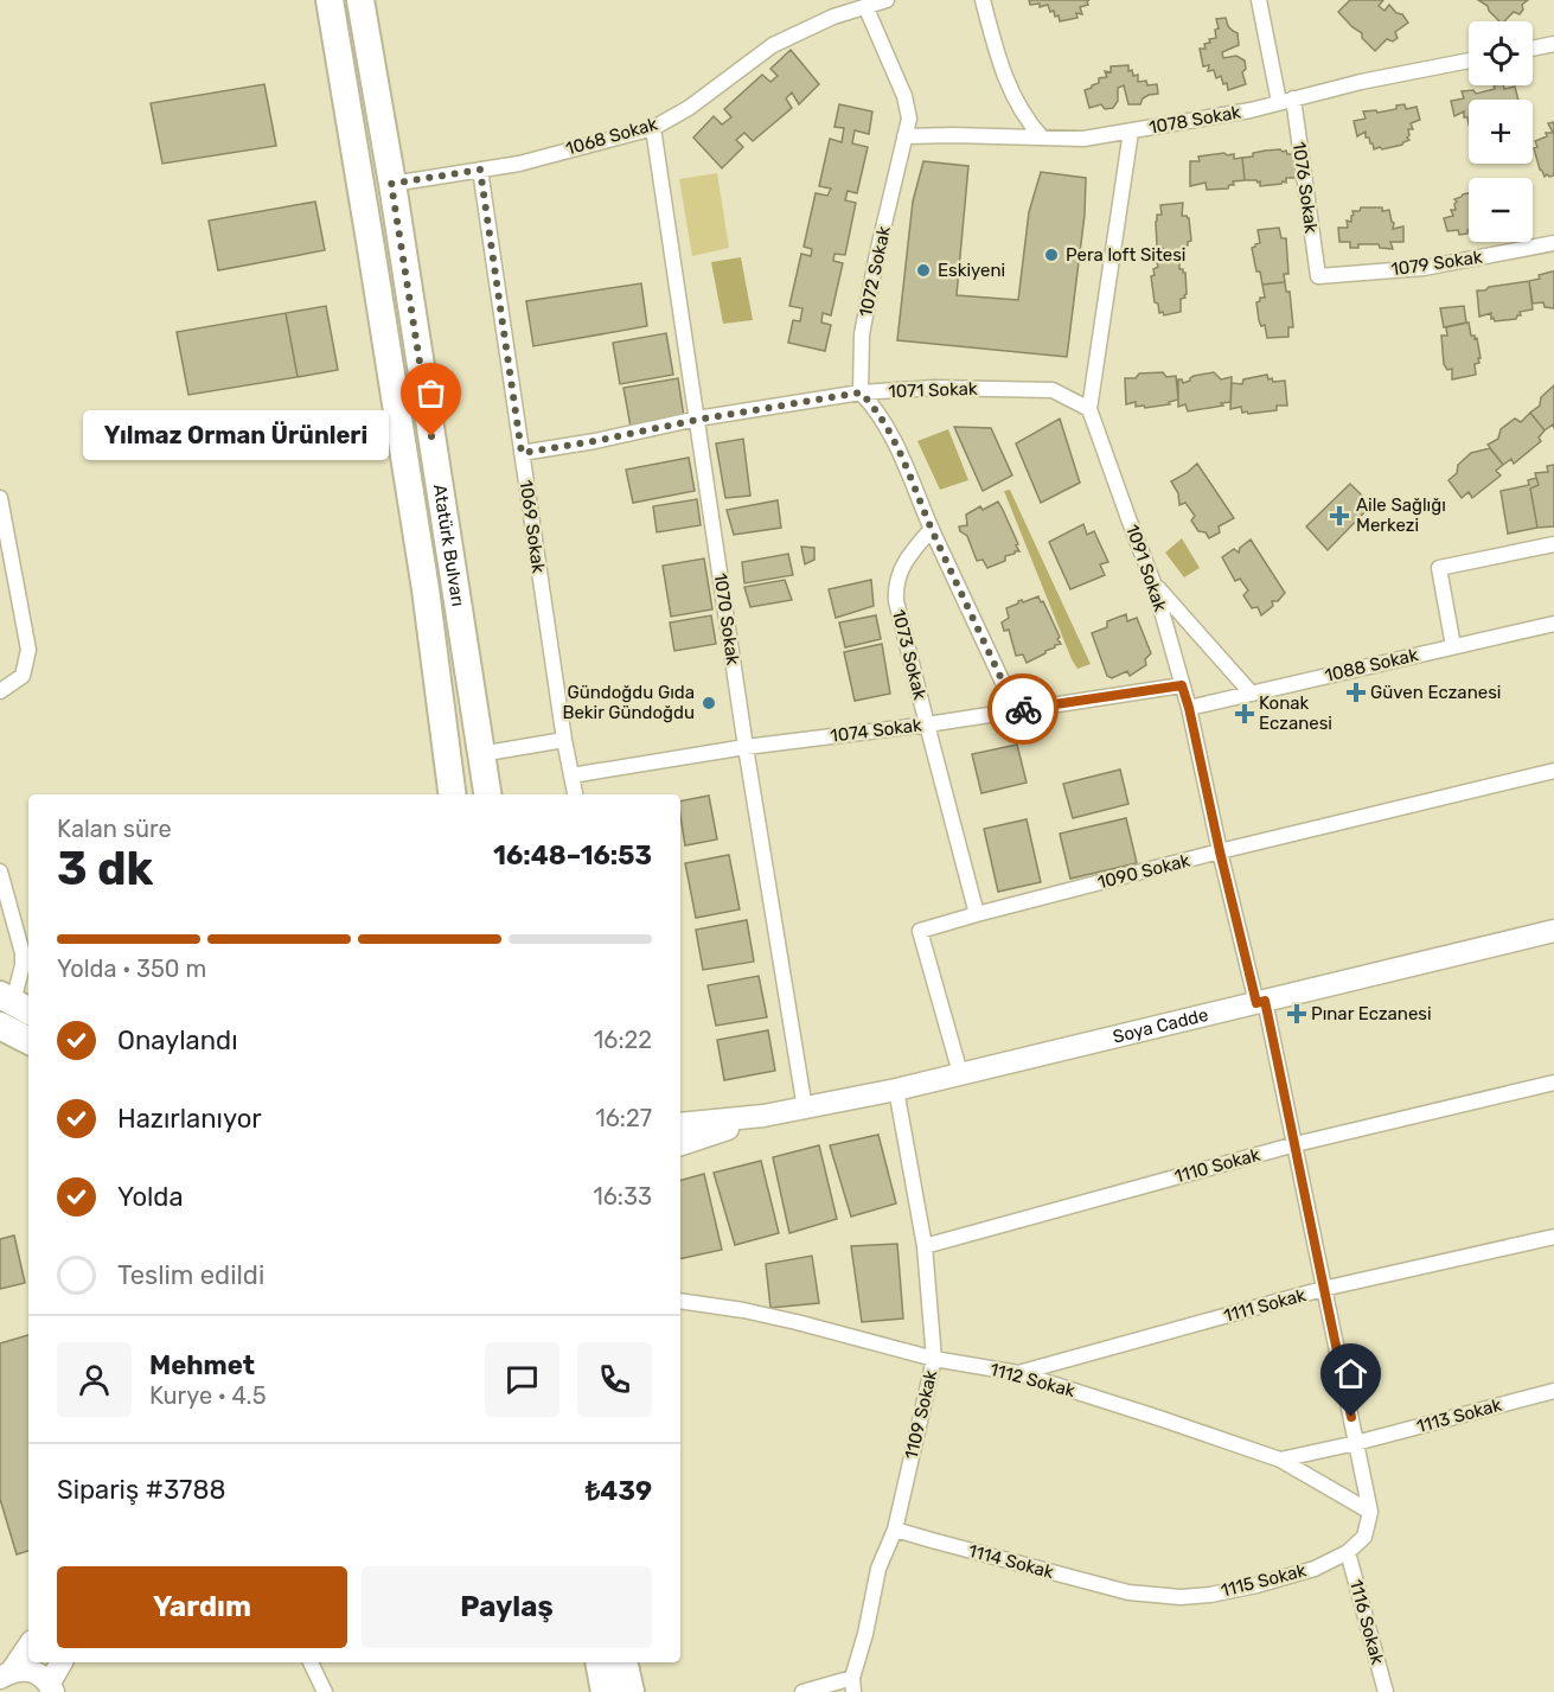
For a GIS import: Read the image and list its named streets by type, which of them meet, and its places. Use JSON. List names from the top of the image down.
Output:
{
  "streets": {
    "highway": ["Atatürk Bulvarı"],
    "main road": ["Soya Cadde"],
    "street": [
      "1078 Sokak",
      "1068 Sokak",
      "1076 Sokak",
      "1079 Sokak",
      "1072 Sokak",
      "1071 Sokak",
      "1069 Sokak",
      "1091 Sokak",
      "1070 Sokak",
      "1073 Sokak",
      "1088 Sokak",
      "1074 Sokak",
      "1090 Sokak",
      "1110 Sokak",
      "1111 Sokak",
      "1112 Sokak",
      "1109 Sokak",
      "1113 Sokak",
      "1114 Sokak",
      "1115 Sokak",
      "1116 Sokak"
    ]
  },
  "crossings": [
    ["1078 Sokak", "1076 Sokak"],
    ["1078 Sokak", "1072 Sokak"],
    ["1078 Sokak", "1091 Sokak"],
    ["1068 Sokak", "1072 Sokak"],
    ["1068 Sokak", "1069 Sokak"],
    ["1068 Sokak", "Atatürk Bulvarı"],
    ["1068 Sokak", "1070 Sokak"],
    ["1076 Sokak", "1079 Sokak"],
    ["1072 Sokak", "1071 Sokak"],
    ["1071 Sokak", "1069 Sokak"],
    ["1071 Sokak", "1091 Sokak"],
    ["1071 Sokak", "1070 Sokak"],
    ["1069 Sokak", "1074 Sokak"],
    ["1091 Sokak", "1088 Sokak"],
    ["1091 Sokak", "1074 Sokak"],
    ["1091 Sokak", "1090 Sokak"],
    ["1091 Sokak", "Soya Cadde"],
    ["1091 Sokak", "1110 Sokak"],
    ["1091 Sokak", "1111 Sokak"],
    ["1091 Sokak", "1112 Sokak"],
    ["1091 Sokak", "1113 Sokak"],
    ["1091 Sokak", "1115 Sokak"],
    ["1070 Sokak", "1074 Sokak"],
    ["1070 Sokak", "Soya Cadde"],
    ["1073 Sokak", "1074 Sokak"],
    ["1073 Sokak", "1090 Sokak"],
    ["1090 Sokak", "Soya Cadde"],
    ["Soya Cadde", "1109 Sokak"],
    ["1110 Sokak", "1109 Sokak"],
    ["1111 Sokak", "1112 Sokak"],
    ["1112 Sokak", "1109 Sokak"],
    ["1112 Sokak", "1113 Sokak"],
    ["1112 Sokak", "1115 Sokak"],
    ["1109 Sokak", "1114 Sokak"],
    ["1114 Sokak", "1115 Sokak"],
    ["1115 Sokak", "1116 Sokak"]
  ],
  "places": {
    "other": [
      "Pera loft Sitesi",
      "Eskiyeni",
      "Yılmaz Orman Ürünleri",
      "Gündoğdu Gıda Bekir Gündoğdu"
    ],
    "health": [
      "Aile Sağlığı Merkezi",
      "Güven Eczanesi",
      "Konak Eczanesi",
      "Pınar Eczanesi"
    ]
  },
  "page": {
    "map_buttons": ["+", "−"],
    "bubble": "Yılmaz Orman Ürünleri",
    "heading": ["3 dk", "Kalan süre", "16:48–16:53"],
    "panel": [
      "Mehmet",
      "Kurye · 4.5",
      "Sipariş #3788",
      "₺439"
    ],
    "bar": "Yolda · 350 m",
    "list": [
      ["Onaylandı", "16:22"],
      ["Hazırlanıyor", "16:27"],
      ["Yolda", "16:33"],
      "Teslim edildi"
    ],
    "buttons": ["Yardım", "Paylaş"]
  }
}
